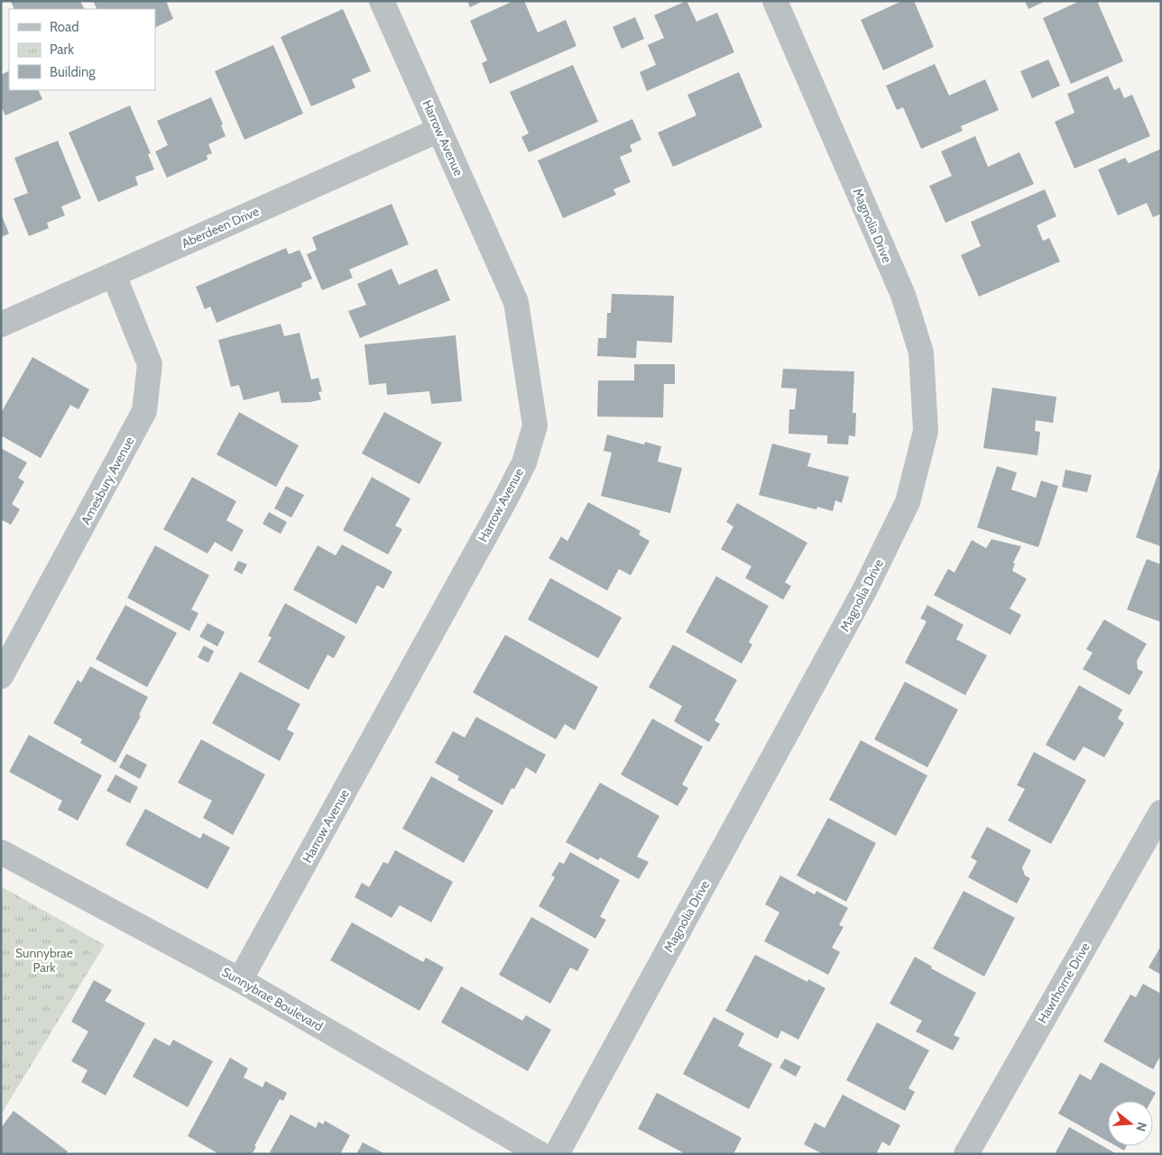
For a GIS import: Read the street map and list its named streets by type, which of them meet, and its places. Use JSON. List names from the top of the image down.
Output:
{
  "streets": {
    "street": [
      "Harrow Avenue",
      "Magnolia Drive",
      "Aberdeen Drive",
      "Amesbury Avenue",
      "Hawthorne Drive",
      "Sunnybrae Boulevard"
    ]
  },
  "crossings": [
    ["Harrow Avenue", "Aberdeen Drive"],
    ["Harrow Avenue", "Sunnybrae Boulevard"],
    ["Aberdeen Drive", "Amesbury Avenue"]
  ],
  "parks": ["Sunnybrae Park"],
  "legend": ["Road", "Park", "Building"],
  "north": "right"
}
